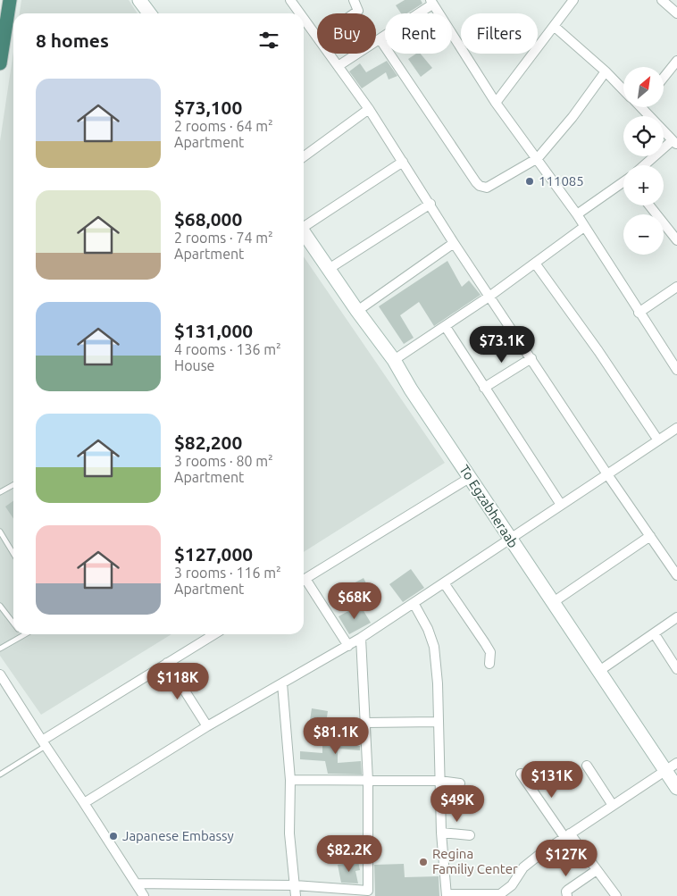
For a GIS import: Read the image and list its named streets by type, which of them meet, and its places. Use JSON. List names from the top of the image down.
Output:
{
  "streets": {
    "main road": ["To Egzabheraab"]
  },
  "places": ["111085", "Japanese Embassy", "Regina Familiy Center"],
  "north": "top right",
  "page": {
    "chip": ["Buy", "Rent", "Filters"],
    "heading": "8 homes",
    "map_buttons": ["+", "−"],
    "list": [
      {
        "name": "$73,100",
        "note": "2 rooms · 64 m² · Apartment"
      },
      {
        "name": "$68,000",
        "note": "2 rooms · 74 m² · Apartment"
      },
      {
        "name": "$131,000",
        "note": "4 rooms · 136 m² · House"
      },
      {
        "name": "$82,200",
        "note": "3 rooms · 80 m² · Apartment"
      },
      {
        "name": "$127,000",
        "note": "3 rooms · 116 m² · Apartment"
      }
    ],
    "price": [
      "$73.1K",
      "$68K",
      "$118K",
      "$81.1K",
      "$131K",
      "$49K",
      "$82.2K",
      "$127K"
    ]
  }
}
